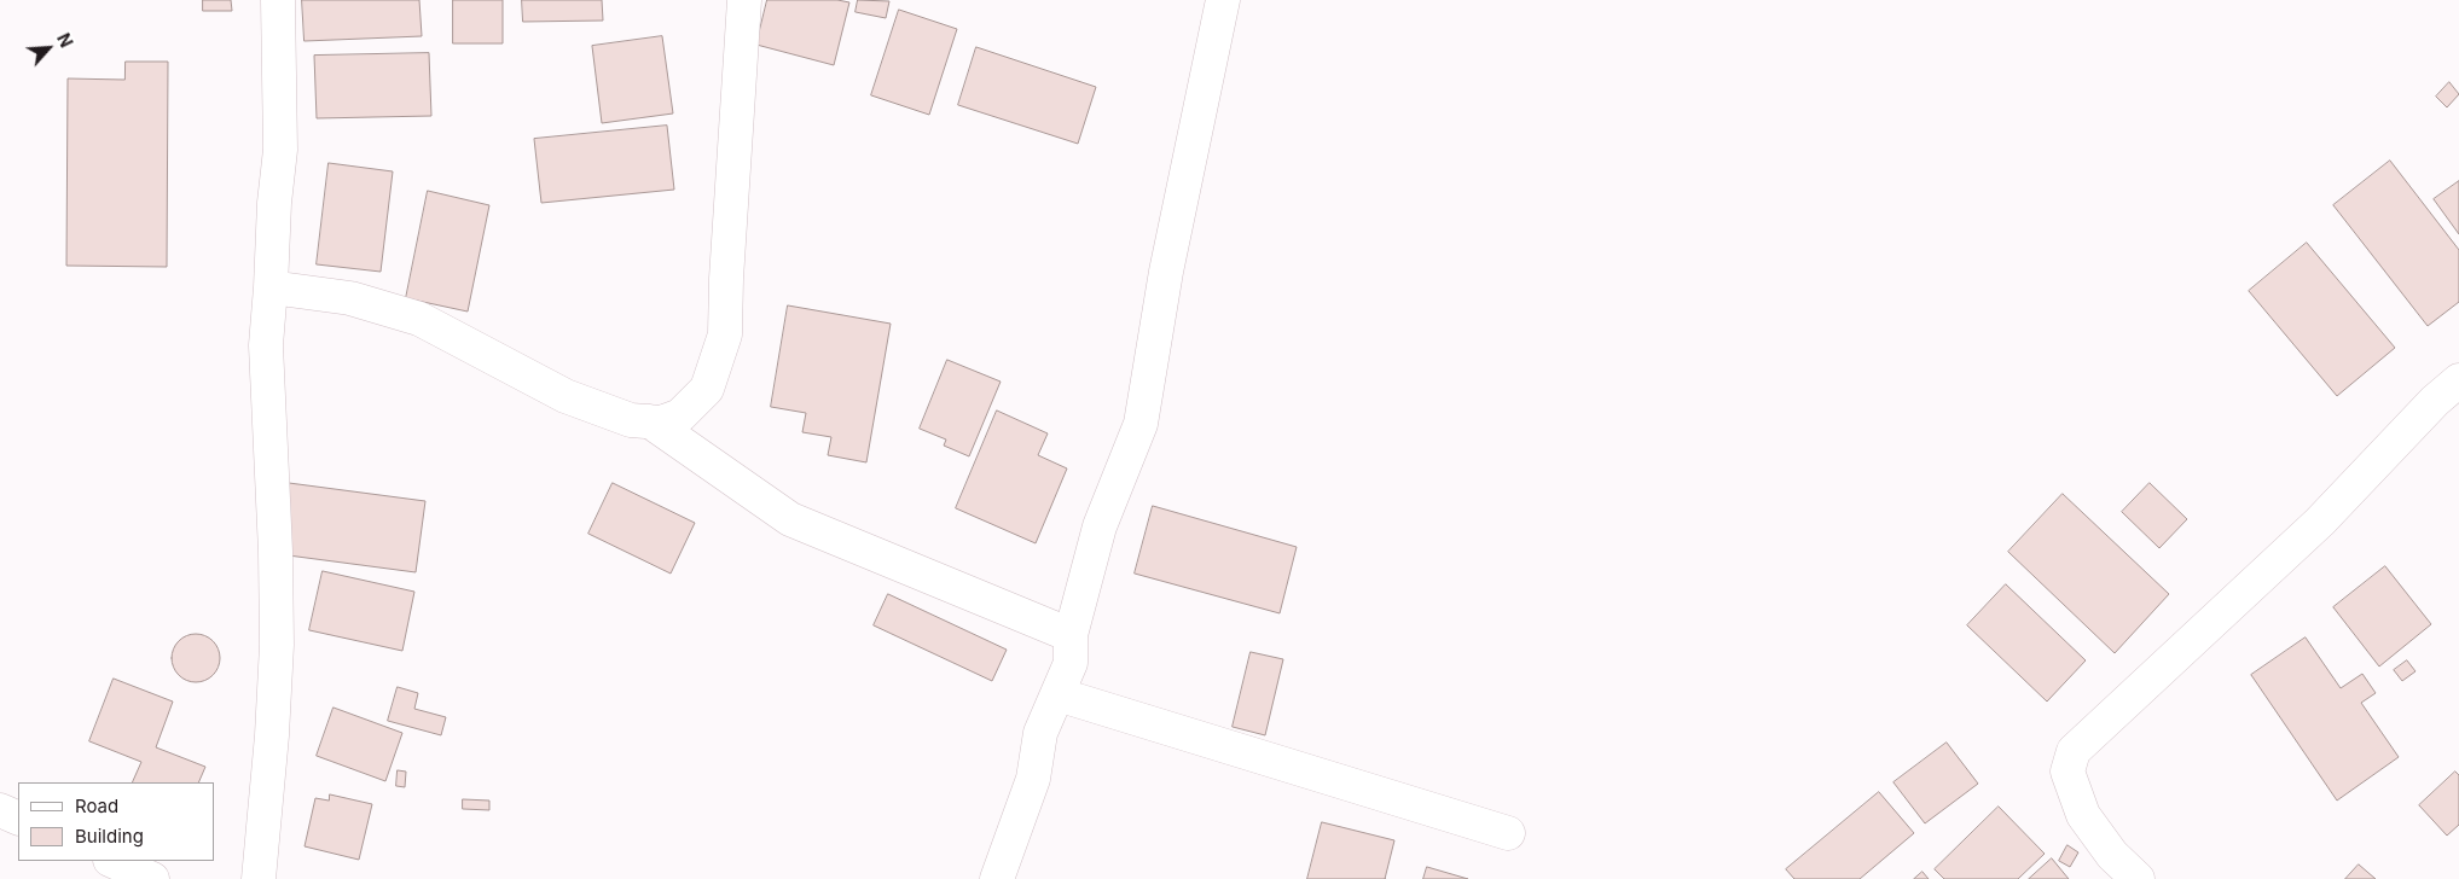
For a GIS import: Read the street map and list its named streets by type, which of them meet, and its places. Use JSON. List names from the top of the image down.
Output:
{
  "legend": ["Road", "Building"],
  "north": "top right"
}
